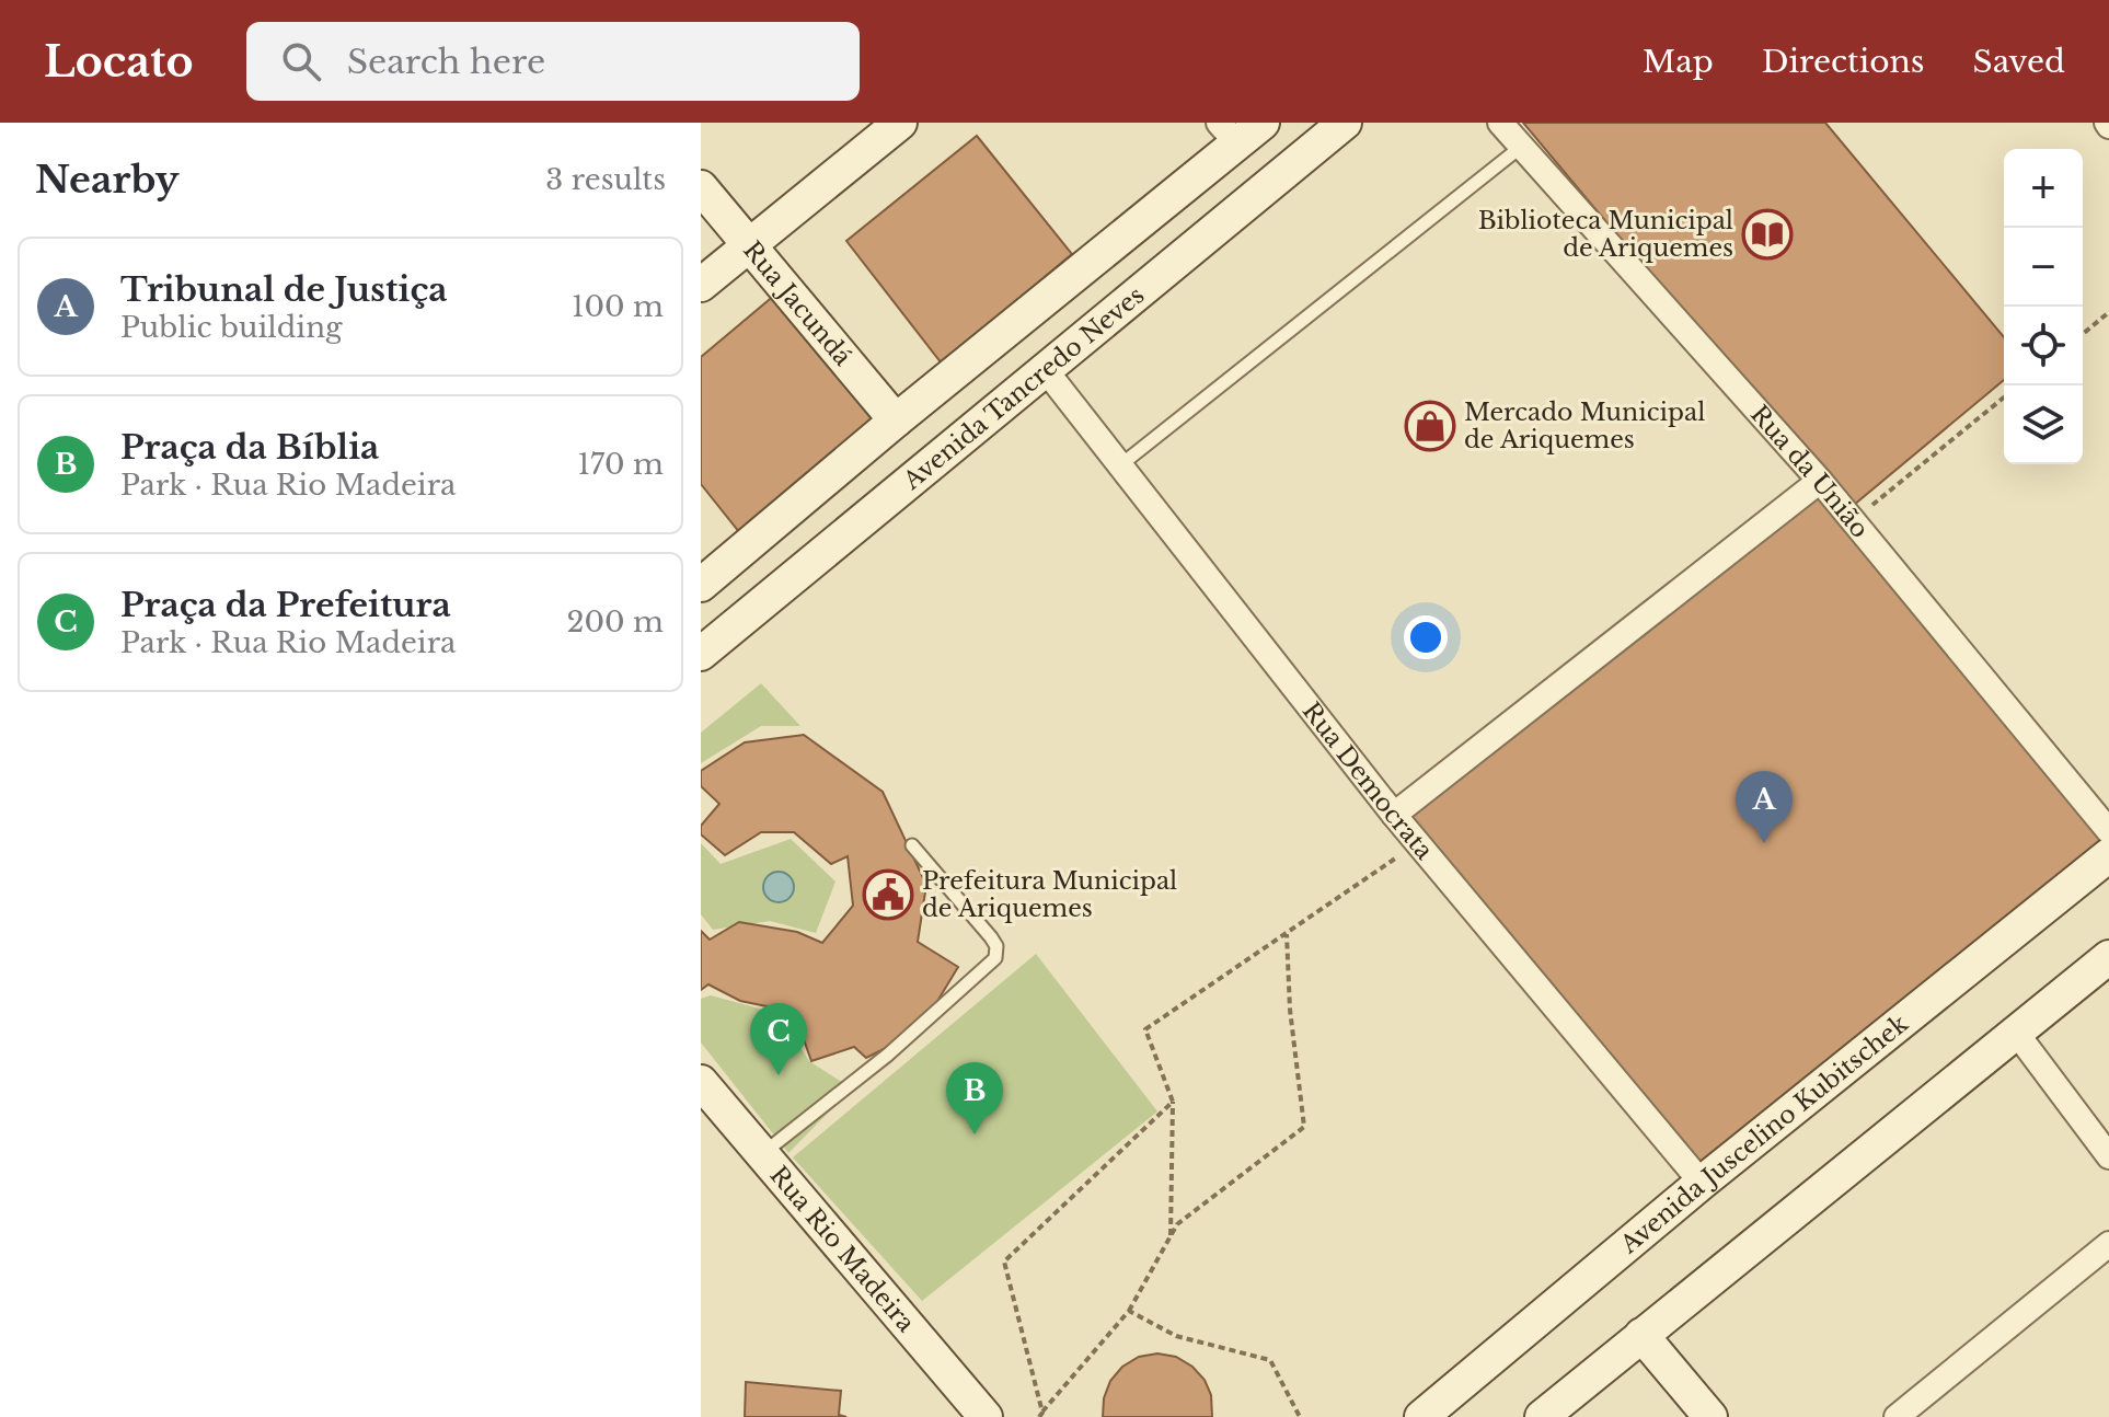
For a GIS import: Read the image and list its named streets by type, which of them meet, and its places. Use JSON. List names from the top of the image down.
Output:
{
  "streets": {
    "main road": [
      "Rua Jacundá",
      "Avenida Tancredo Neves",
      "Avenida Juscelino Kubitschek",
      "Rua Rio Madeira"
    ],
    "street": ["Rua da União", "Rua Democrata"]
  },
  "crossings": [
    ["Avenida Tancredo Neves", "Rua Democrata"],
    ["Rua Democrata", "Avenida Juscelino Kubitschek"]
  ],
  "places": {
    "library": ["Biblioteca Municipal de Ariquemes"],
    "shop": ["Mercado Municipal de Ariquemes"],
    "public building": ["Prefeitura Municipal de Ariquemes"]
  },
  "page": {
    "header": "Locato",
    "search": "Search here",
    "nav": ["Map", "Directions", "Saved"],
    "heading": ["Nearby", "3 results"],
    "map_buttons": ["+", "−"],
    "list": [
      {
        "mark": "A",
        "name": "Tribunal de Justiça",
        "note": "Public building",
        "value": "100 m"
      },
      {
        "mark": "B",
        "name": "Praça da Bíblia",
        "note": "Park · Rua Rio Madeira",
        "value": "170 m"
      },
      {
        "mark": "C",
        "name": "Praça da Prefeitura",
        "note": "Park · Rua Rio Madeira",
        "value": "200 m"
      }
    ],
    "pins": ["A", "C", "B"]
  }
}
